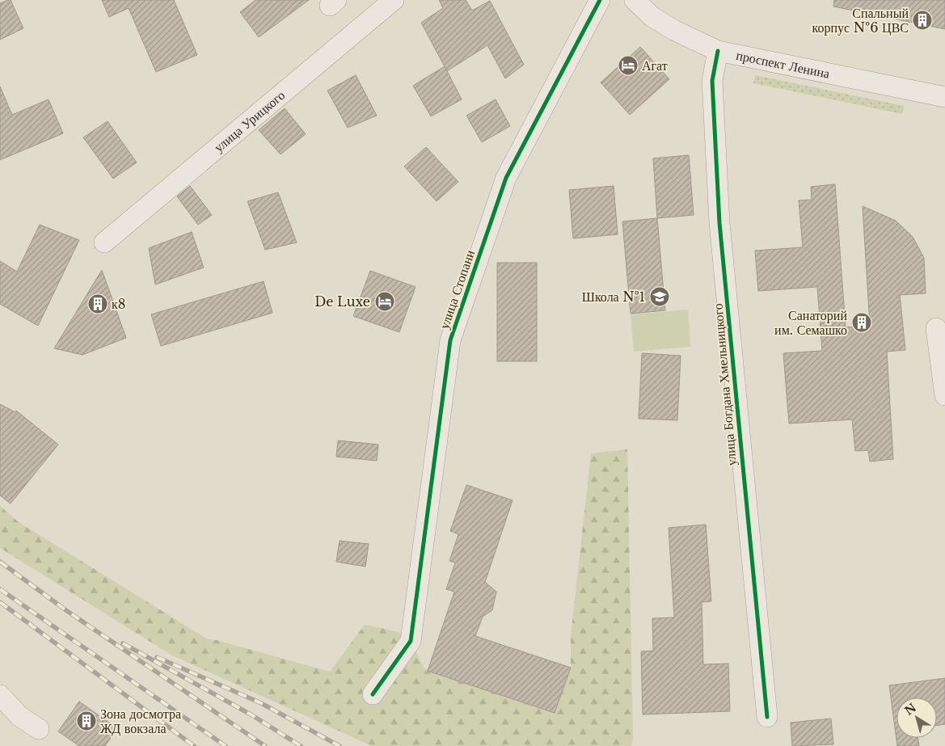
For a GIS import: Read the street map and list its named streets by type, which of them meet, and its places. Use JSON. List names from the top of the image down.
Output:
{
  "streets": {
    "street": [
      "проспект Ленина",
      "улица Урицкого",
      "улица Стопани",
      "улица Богдана Хмельницкого"
    ]
  },
  "crossings": [
    ["проспект Ленина", "улица Богдана Хмельницкого"]
  ],
  "places": {
    "building": [
      "Спальный корпус №6 ЦВС",
      "к8",
      "Санаторий им. Семашко",
      "Зона досмотра ЖД вокзала"
    ],
    "hotel": ["Агат", "De Luxe"],
    "school or university": ["Школа №1"]
  },
  "north": "top left"
}
